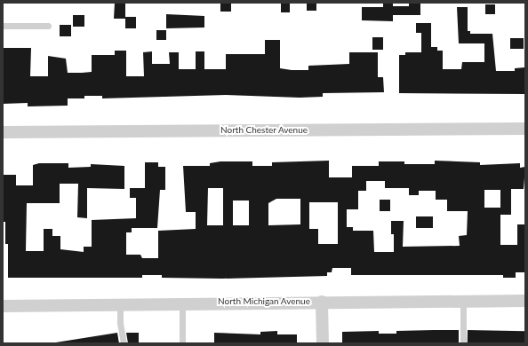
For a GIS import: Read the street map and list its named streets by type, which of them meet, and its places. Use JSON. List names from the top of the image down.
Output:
{
  "streets": {
    "street": ["North Chester Avenue", "North Michigan Avenue"]
  }
}
